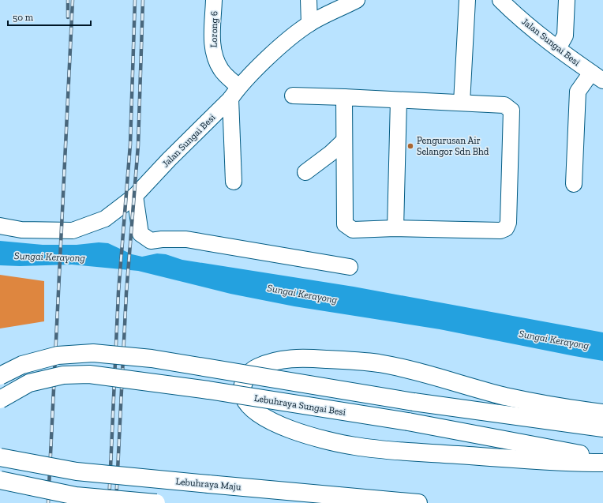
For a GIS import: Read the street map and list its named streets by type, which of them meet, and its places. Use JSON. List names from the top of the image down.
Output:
{
  "streets": {
    "highway": ["Lebuhraya Sungai Besi", "Lebuhraya Maju"],
    "street": ["Lorong 6", "Jalan Sungai Besi"]
  },
  "crossings": [
    ["Lorong 6", "Jalan Sungai Besi"]
  ],
  "water": ["Sungai Kerayong"],
  "places": ["Pengurusan Air Selangor Sdn Bhd"],
  "scale_bar": "50 m"
}
